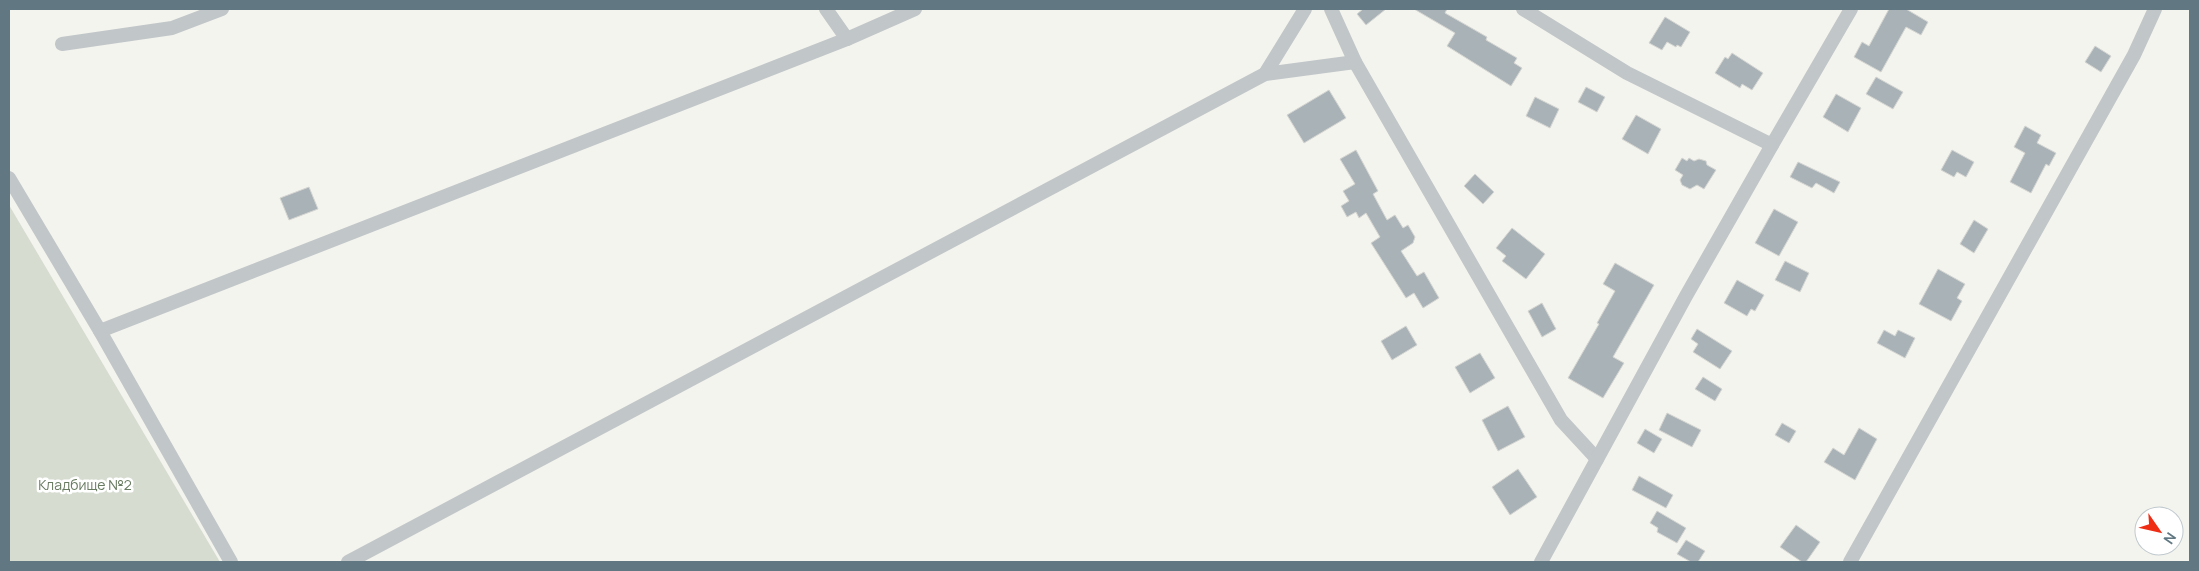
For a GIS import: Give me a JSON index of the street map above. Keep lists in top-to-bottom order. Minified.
{"parks":["Кладбище №2"],"north":"bottom right"}
